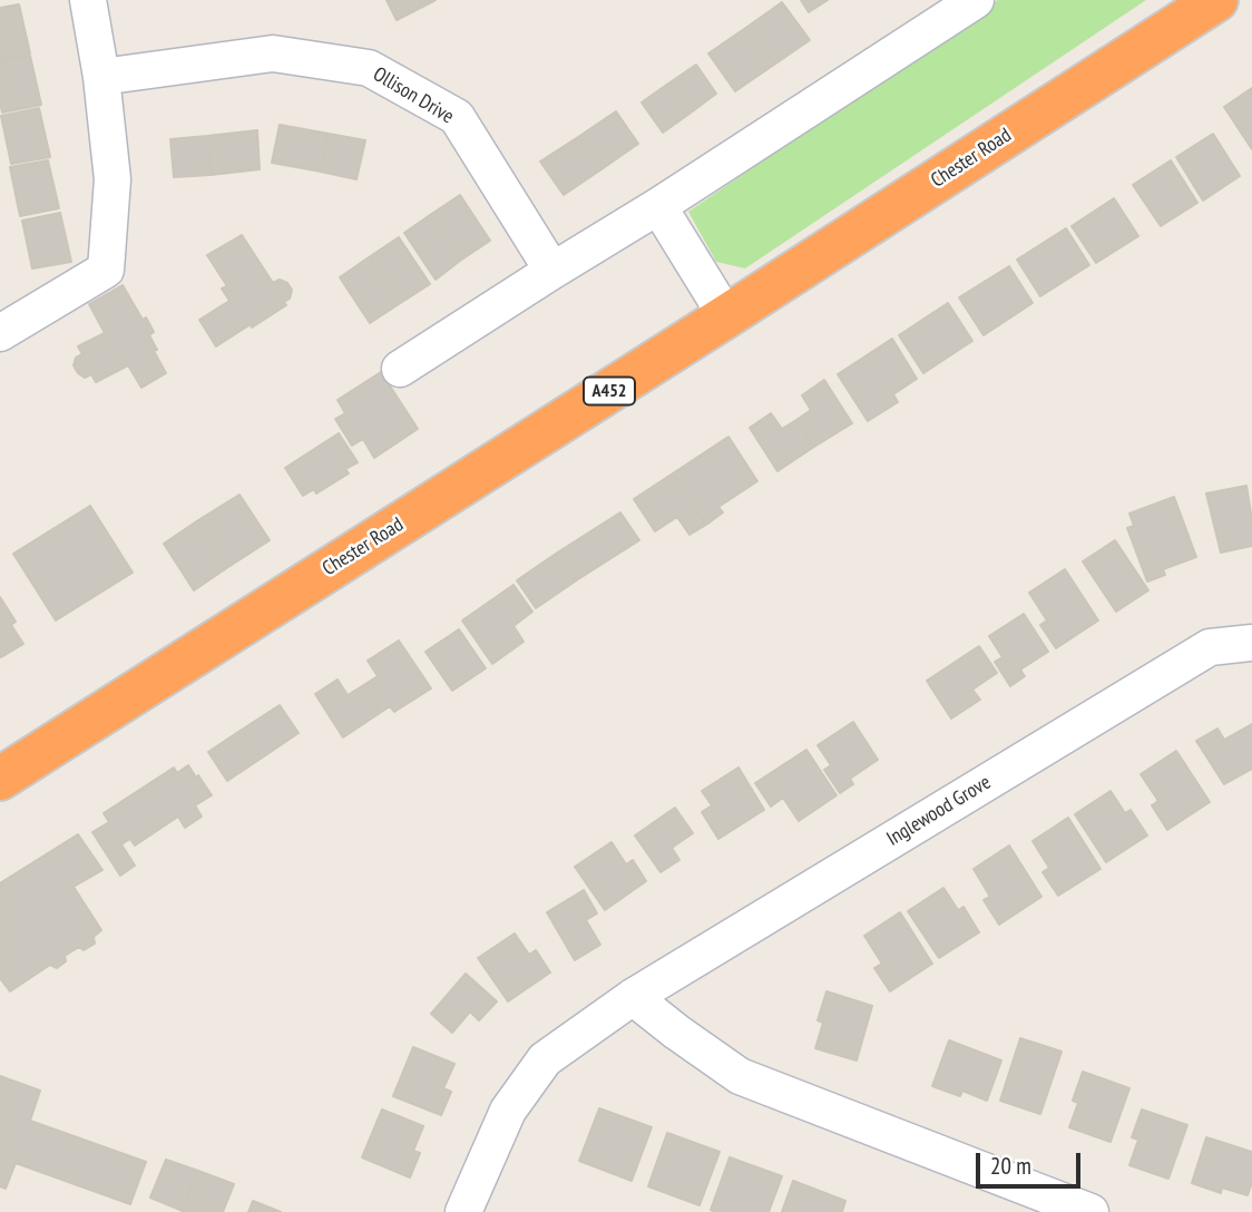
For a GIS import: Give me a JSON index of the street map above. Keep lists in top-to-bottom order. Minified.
{"streets":{"highway":["Chester Road","A452"],"street":["Ollison Drive","Inglewood Grove"]},"scale_bar":"20 m"}
